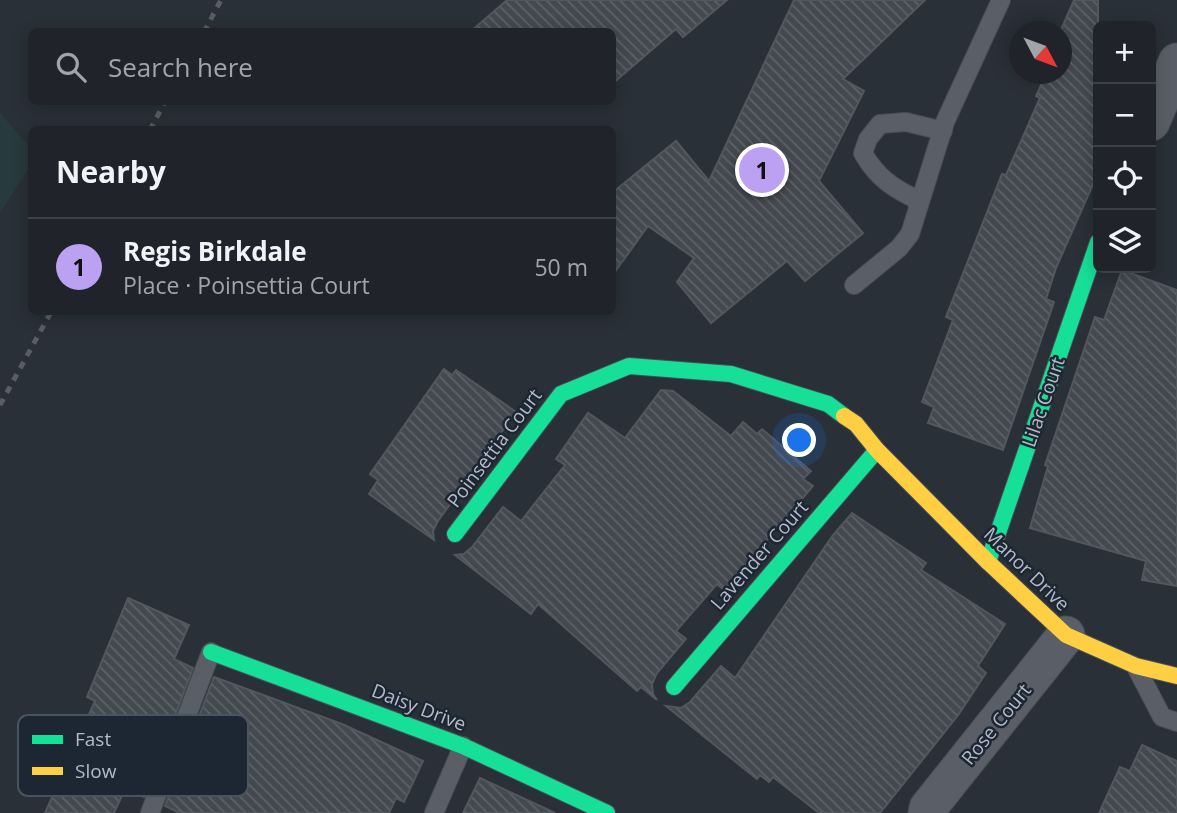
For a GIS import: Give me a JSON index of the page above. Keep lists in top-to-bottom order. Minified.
{"streets":{"street":["Lilac Court","Poinsettia Court","Lavender Court","Manor Drive","Daisy Drive","Rose Court"]},"crossings":[["Lilac Court","Manor Drive"],["Poinsettia Court","Lavender Court"],["Poinsettia Court","Manor Drive"],["Lavender Court","Manor Drive"],["Manor Drive","Rose Court"]],"legend":["Fast","Slow"],"north":"bottom right","page":{"map_buttons":["+","−"],"search":"Search here","heading":"Nearby","pins":"1","list":[{"mark":"1","name":"Regis Birkdale","note":"Place · Poinsettia Court","value":"50 m"}]}}
